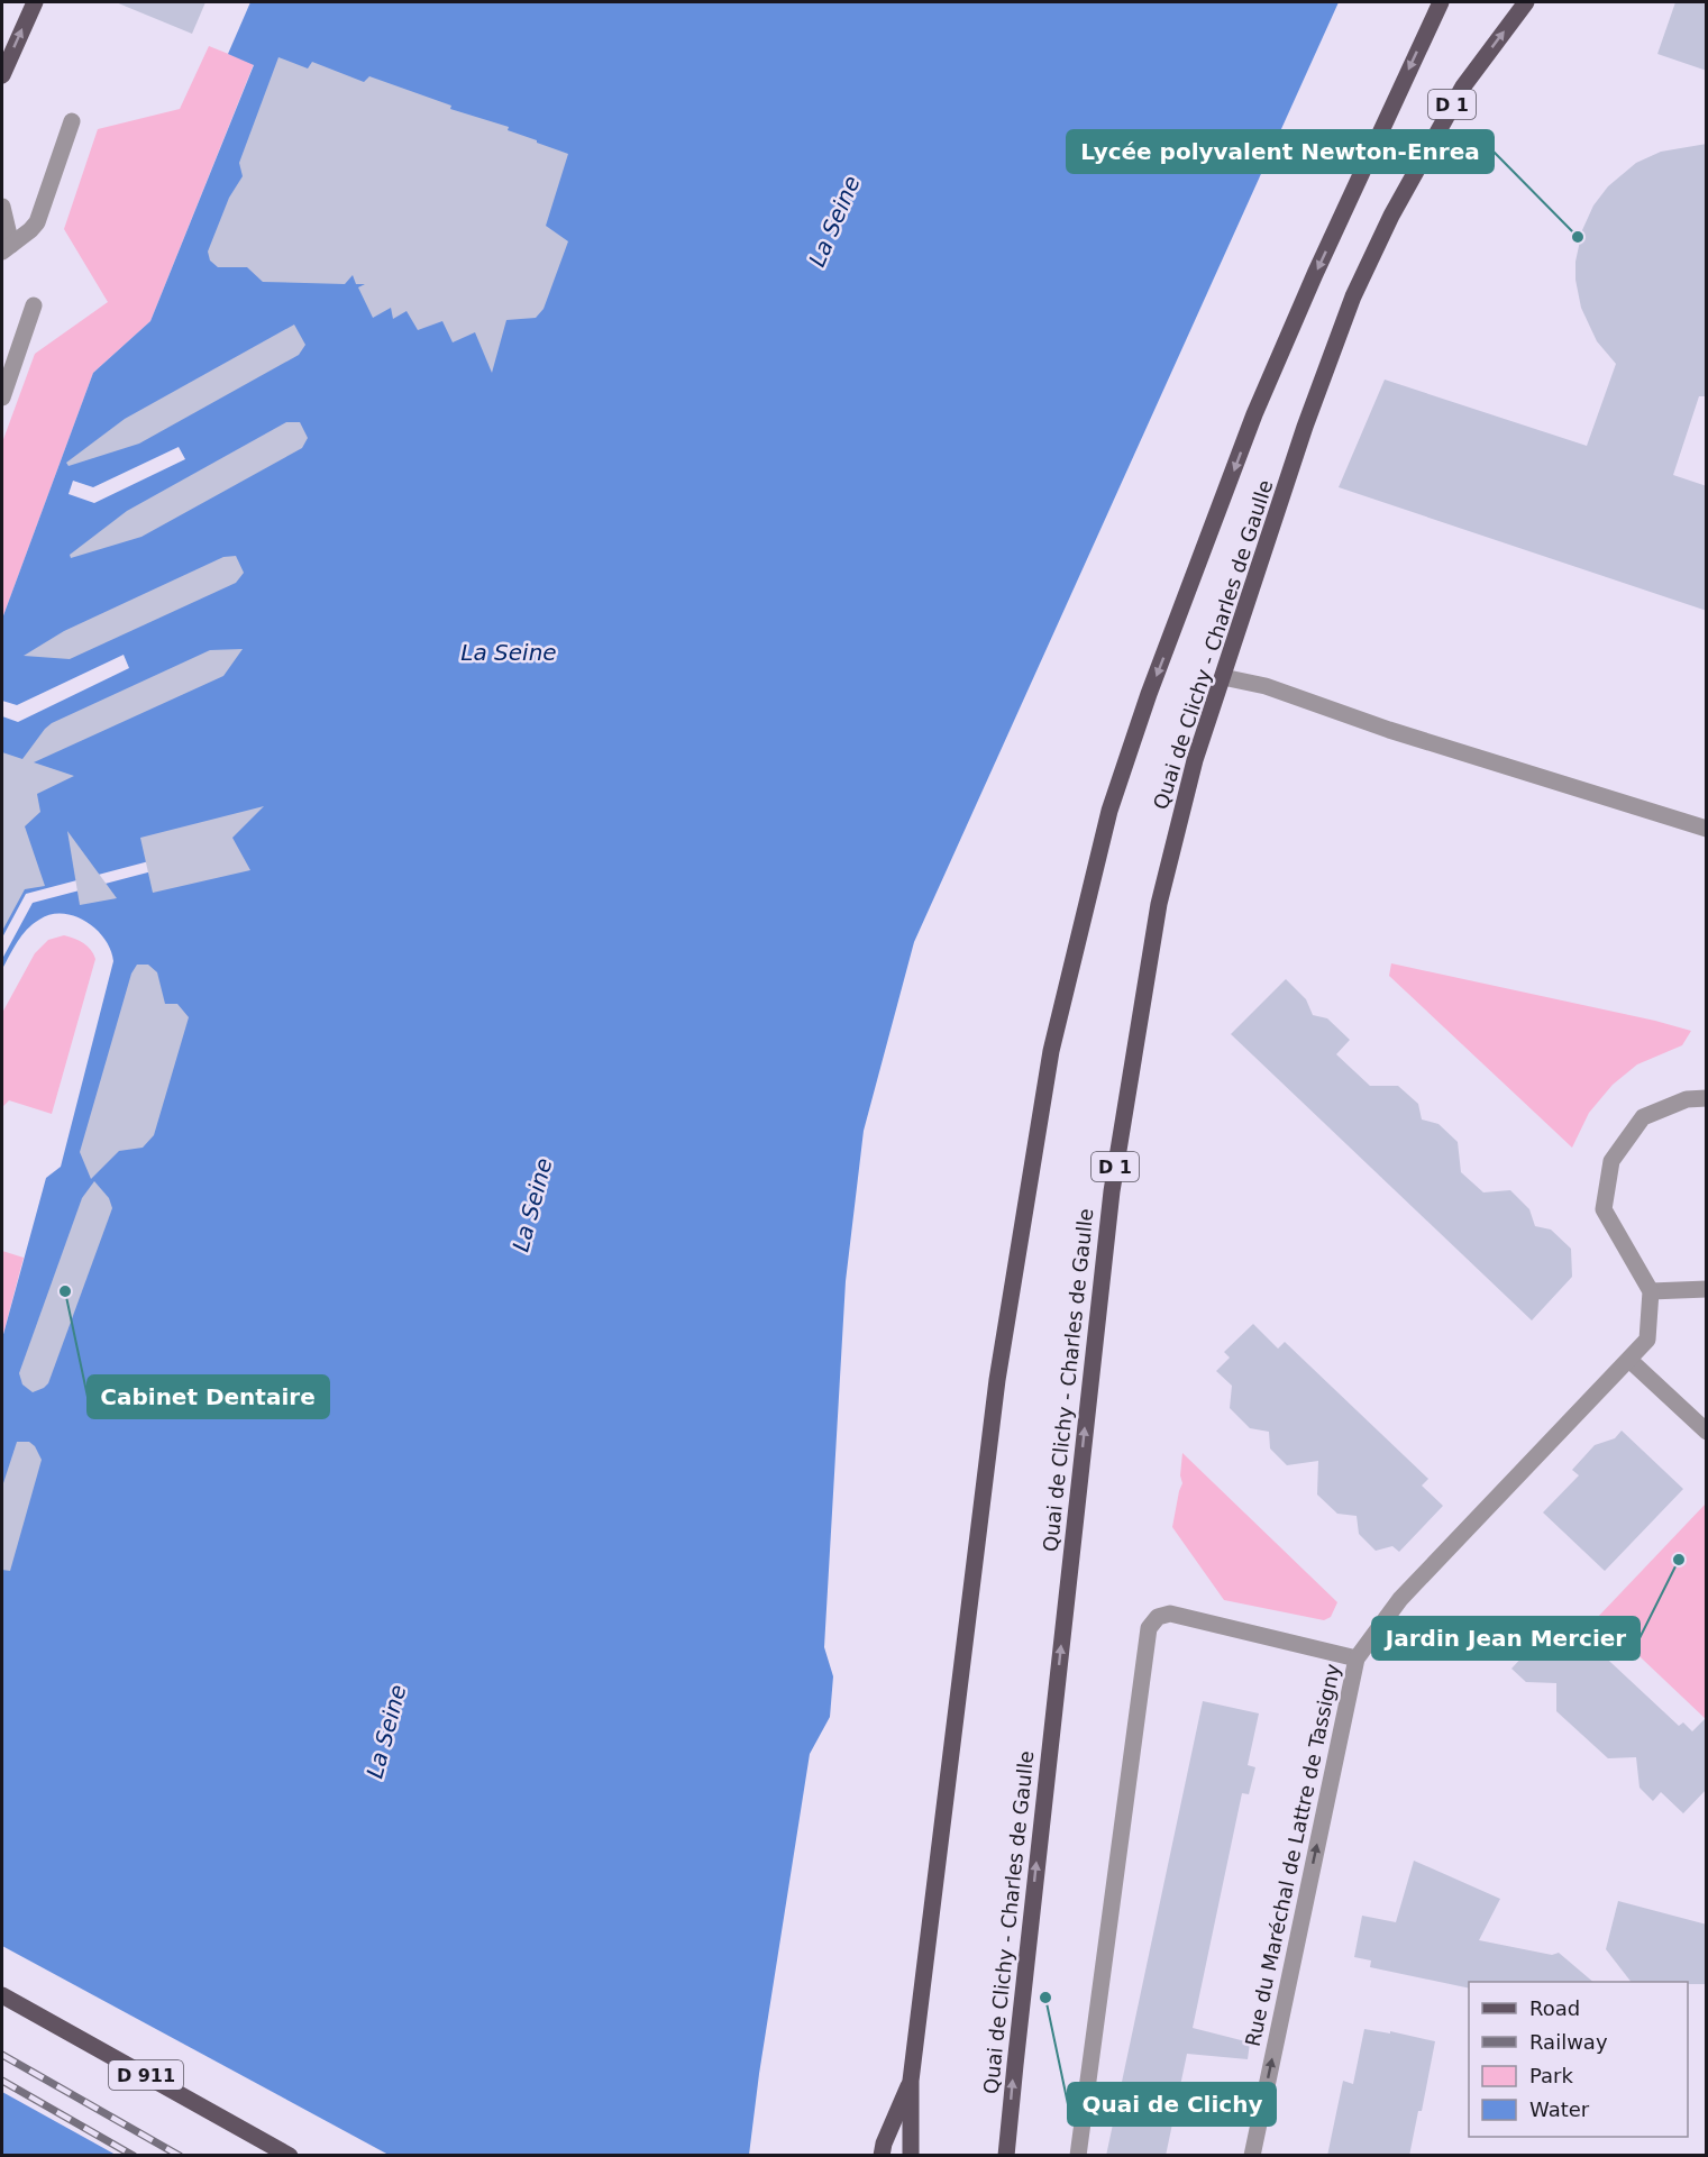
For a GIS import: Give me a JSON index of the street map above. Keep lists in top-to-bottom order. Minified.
{"streets":{"main road":["D 1","Quai de Clichy - Charles de Gaulle","D 911"],"street":["Rue du Maréchal de Lattre de Tassigny"]},"one_way":["Rue du Maréchal de Lattre de Tassigny"],"water":["La Seine"],"places":["Lycée polyvalent Newton-Enrea","Cabinet Dentaire","Jardin Jean Mercier","Quai de Clichy"],"legend":["Road","Railway","Park","Water"]}
